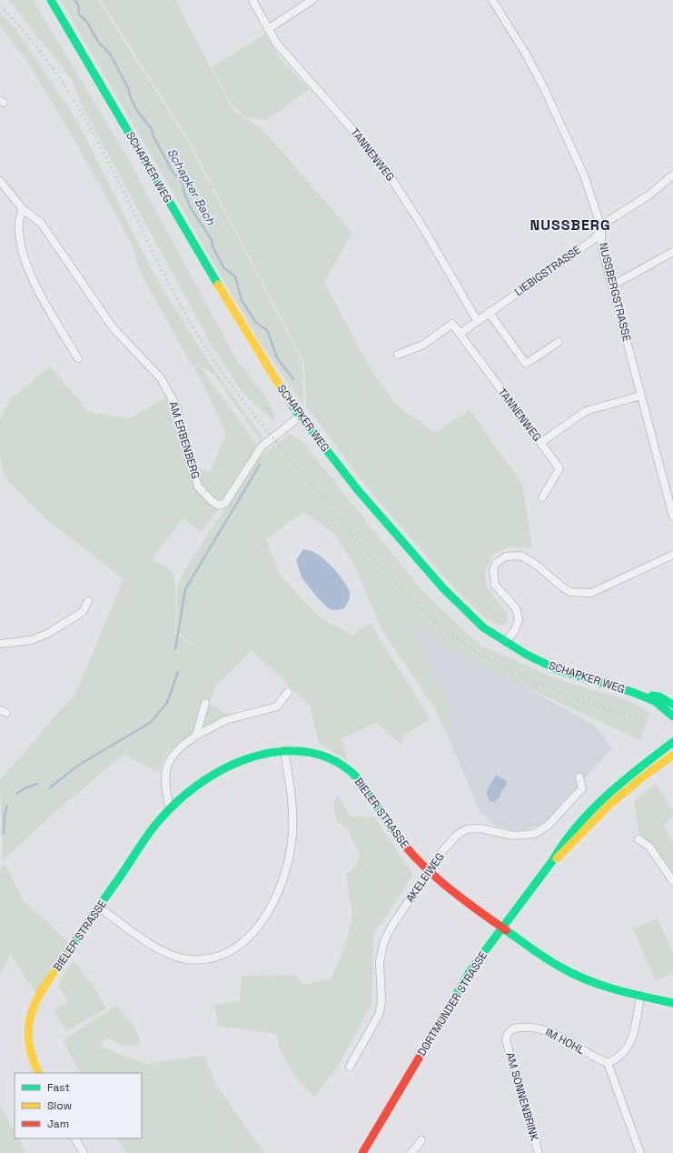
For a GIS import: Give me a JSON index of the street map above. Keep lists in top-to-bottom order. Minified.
{"streets":{"street":["TANNENWEG","SCHAPKER WEG","LIEBIGSTRASSE","NUSSBERGSTRASSE","AM ERBENBERG","BIELER STRASSE","AKELEIWEG","DORTMUNDER STRASSE","IM HOHL","AM SONNENBRINK"]},"crossings":[["TANNENWEG","LIEBIGSTRASSE"],["SCHAPKER WEG","AM ERBENBERG"],["LIEBIGSTRASSE","NUSSBERGSTRASSE"],["BIELER STRASSE","AKELEIWEG"],["BIELER STRASSE","DORTMUNDER STRASSE"],["IM HOHL","AM SONNENBRINK"]],"districts":["NUSSBERG"],"water":["Schapker Bach"],"legend":["Fast","Slow","Jam"]}
